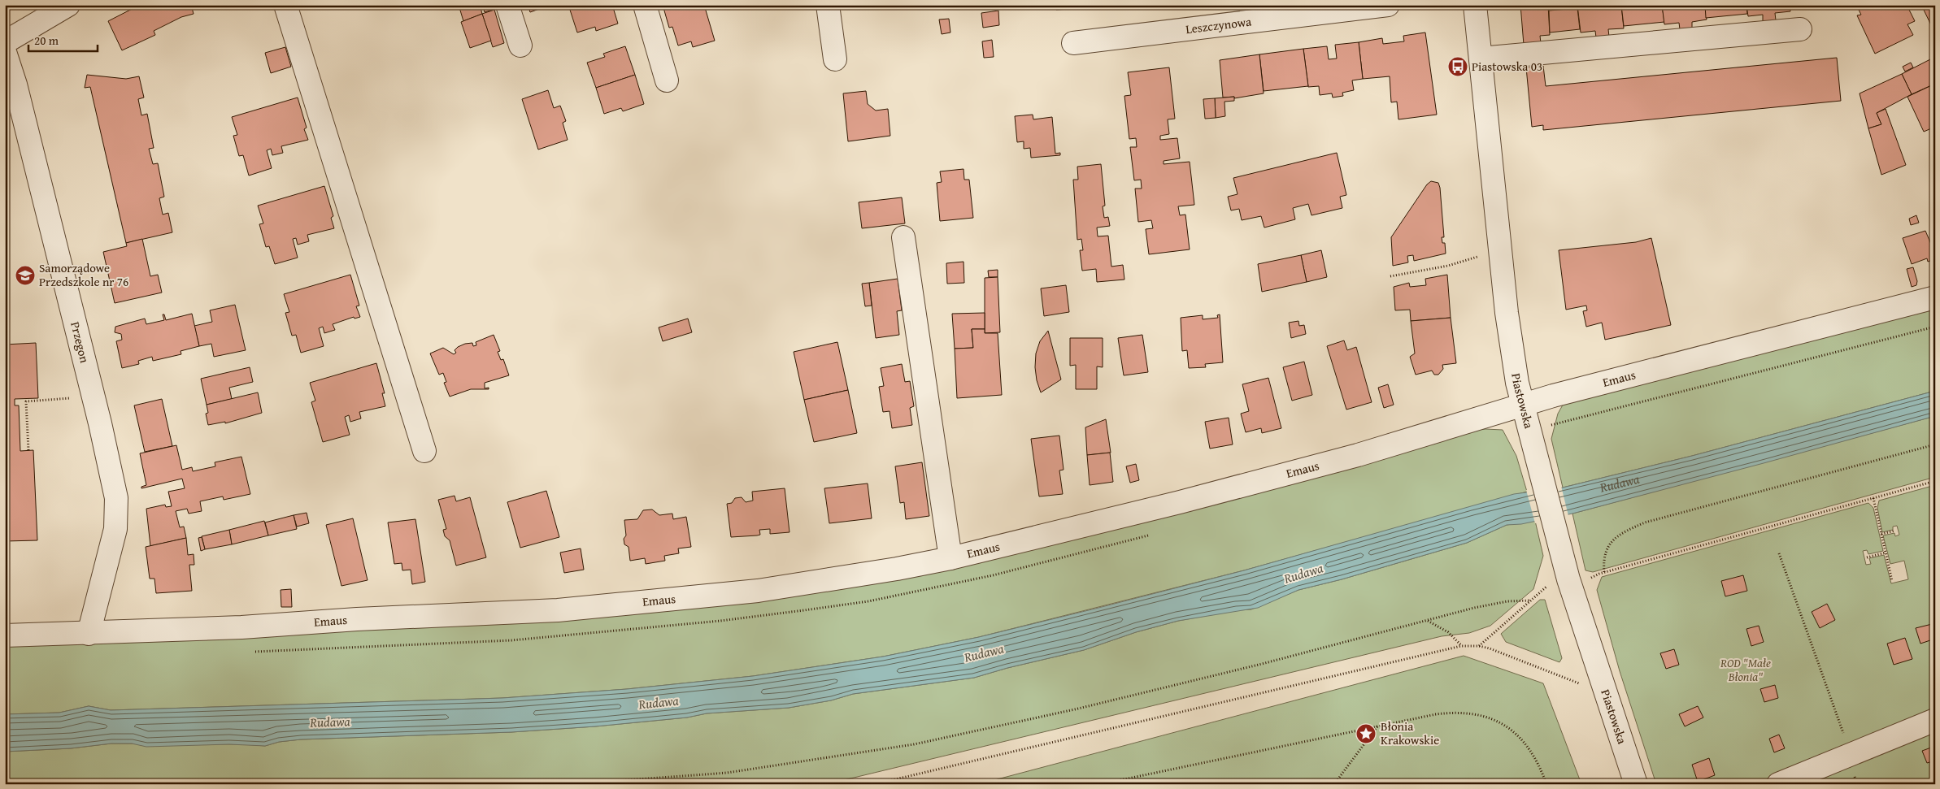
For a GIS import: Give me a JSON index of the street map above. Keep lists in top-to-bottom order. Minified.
{"streets":{"street":["Leszczynowa","Przegon","Emaus","Piastowska"]},"crossings":[["Przegon","Emaus"],["Emaus","Piastowska"]],"water":["Rudawa"],"parks":["ROD \"Małe Błonia\""],"places":{"bus stop":["Piastowska 03"],"school or university":["Samorządowe Przedszkole nr 76"],"place":["Błonia Krakowskie"]},"scale_bar":"20 m"}
